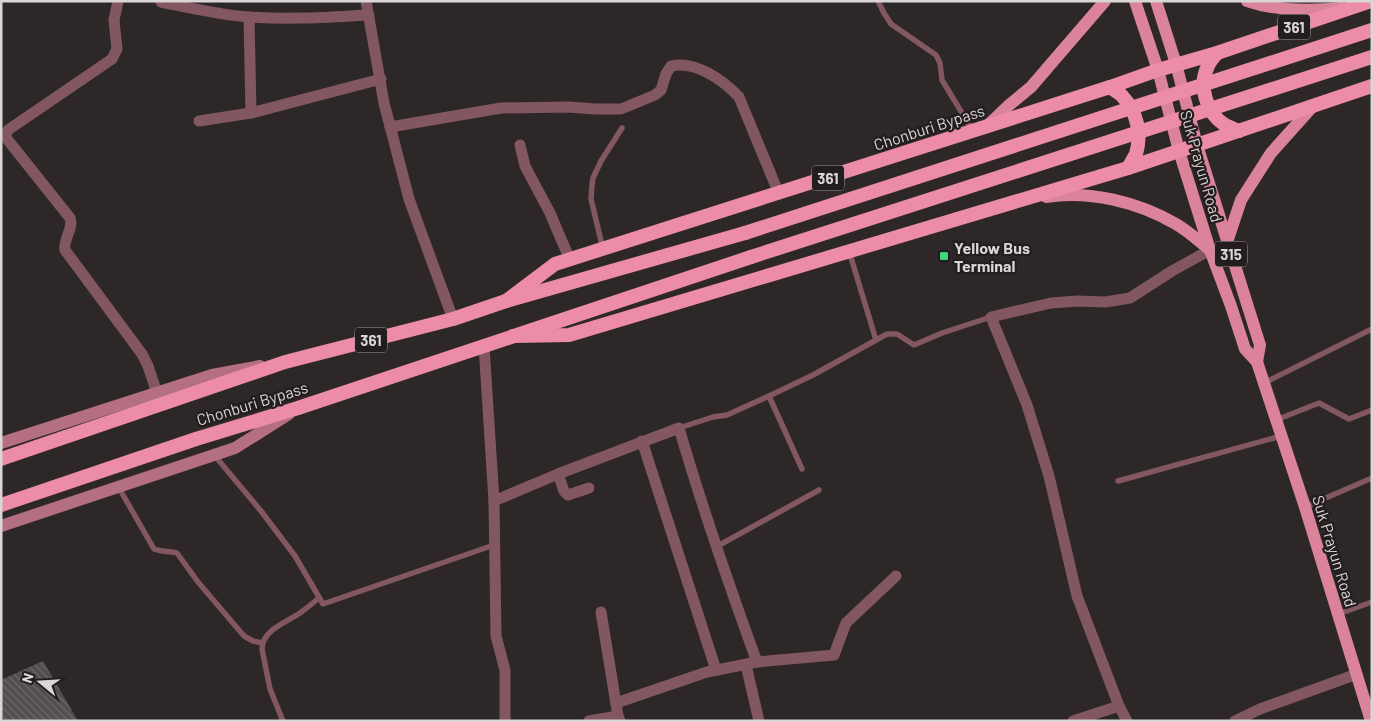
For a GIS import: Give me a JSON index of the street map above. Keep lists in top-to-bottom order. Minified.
{"streets":{"highway":["361","Chonburi Bypass"],"main road":["Suk Prayun Road","315"]},"crossings":[["361","Chonburi Bypass"],["Chonburi Bypass","Suk Prayun Road"]],"places":{"transit":["Yellow Bus Terminal"]},"north":"left"}
